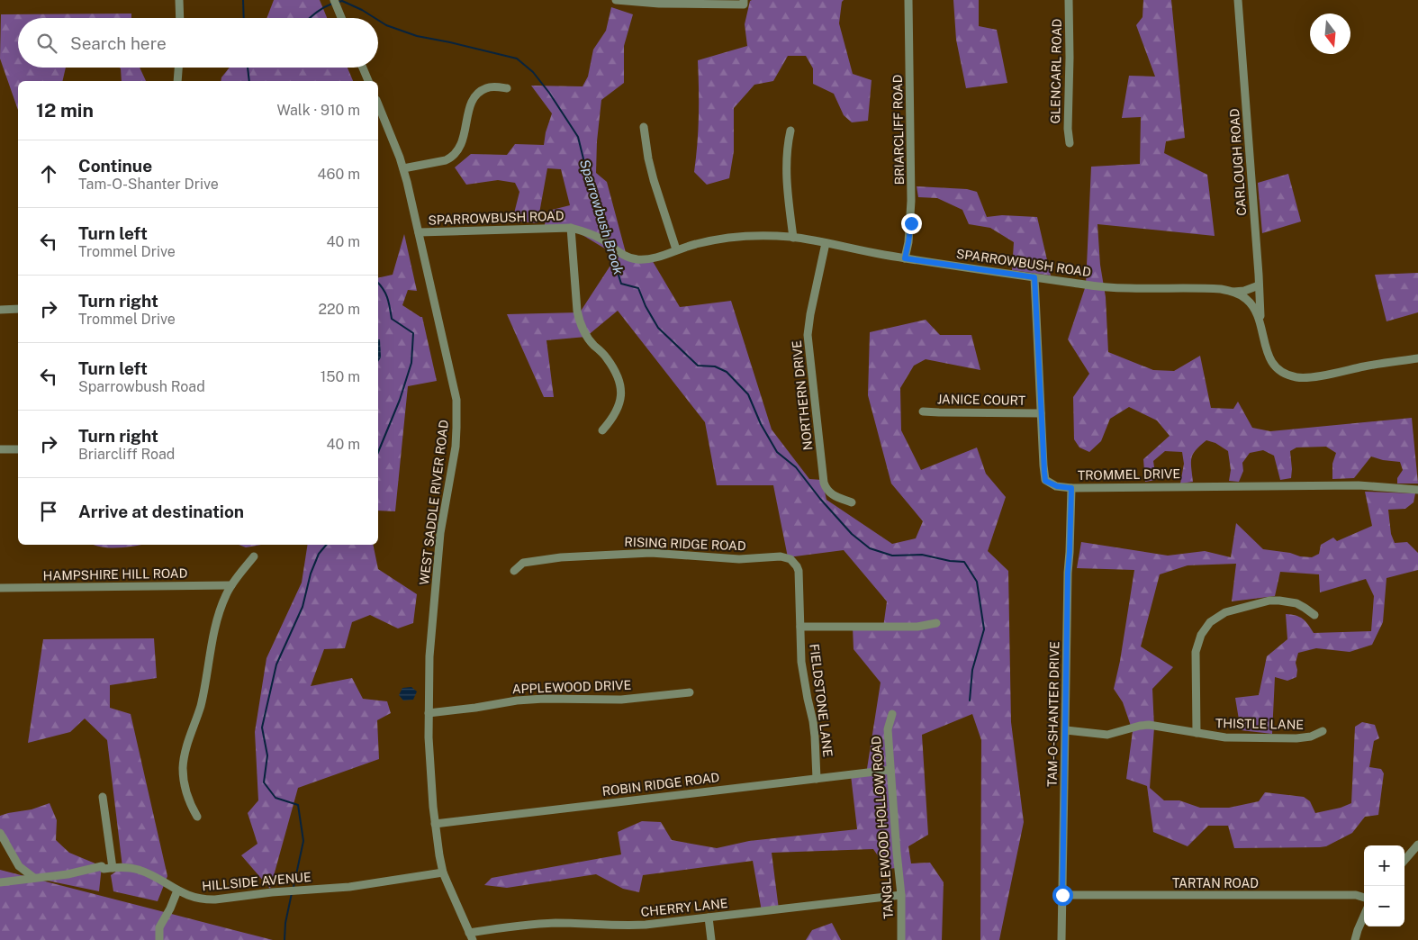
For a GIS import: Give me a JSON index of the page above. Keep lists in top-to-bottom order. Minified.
{"streets":{"street":["GLENCARL ROAD","BRIARCLIFF ROAD","CARLOUGH ROAD","SPARROWBUSH ROAD","NORTHERN DRIVE","JANICE COURT","TROMMEL DRIVE","WEST SADDLE RIVER ROAD","RISING RIDGE ROAD","HAMPSHIRE HILL ROAD","APPLEWOOD DRIVE","FIELDSTONE LANE","TAM-O-SHANTER DRIVE","THISTLE LANE","ROBIN RIDGE ROAD","TANGLEWOOD HOLLOW ROAD","HILLSIDE AVENUE","TARTAN ROAD","CHERRY LANE"]},"crossings":[["BRIARCLIFF ROAD","SPARROWBUSH ROAD"],["CARLOUGH ROAD","SPARROWBUSH ROAD"],["SPARROWBUSH ROAD","NORTHERN DRIVE"],["SPARROWBUSH ROAD","TROMMEL DRIVE"],["SPARROWBUSH ROAD","WEST SADDLE RIVER ROAD"],["JANICE COURT","TROMMEL DRIVE"],["TROMMEL DRIVE","TAM-O-SHANTER DRIVE"],["WEST SADDLE RIVER ROAD","APPLEWOOD DRIVE"],["WEST SADDLE RIVER ROAD","ROBIN RIDGE ROAD"],["WEST SADDLE RIVER ROAD","HILLSIDE AVENUE"],["WEST SADDLE RIVER ROAD","CHERRY LANE"],["RISING RIDGE ROAD","FIELDSTONE LANE"],["FIELDSTONE LANE","ROBIN RIDGE ROAD"],["TAM-O-SHANTER DRIVE","THISTLE LANE"],["TAM-O-SHANTER DRIVE","TARTAN ROAD"],["ROBIN RIDGE ROAD","TANGLEWOOD HOLLOW ROAD"],["TANGLEWOOD HOLLOW ROAD","CHERRY LANE"]],"water":["Sparrowbush Brook"],"north":"bottom","page":{"search":"Search here","heading":["12 min","Walk · 910 m"],"list":[["Continue","Tam-O-Shanter Drive","460 m"],["Turn left","Trommel Drive","40 m"],["Turn right","Trommel Drive","220 m"],["Turn left","Sparrowbush Road","150 m"],["Turn right","Briarcliff Road","40 m"],"Arrive at destination"],"map_buttons":["+","−"]}}
